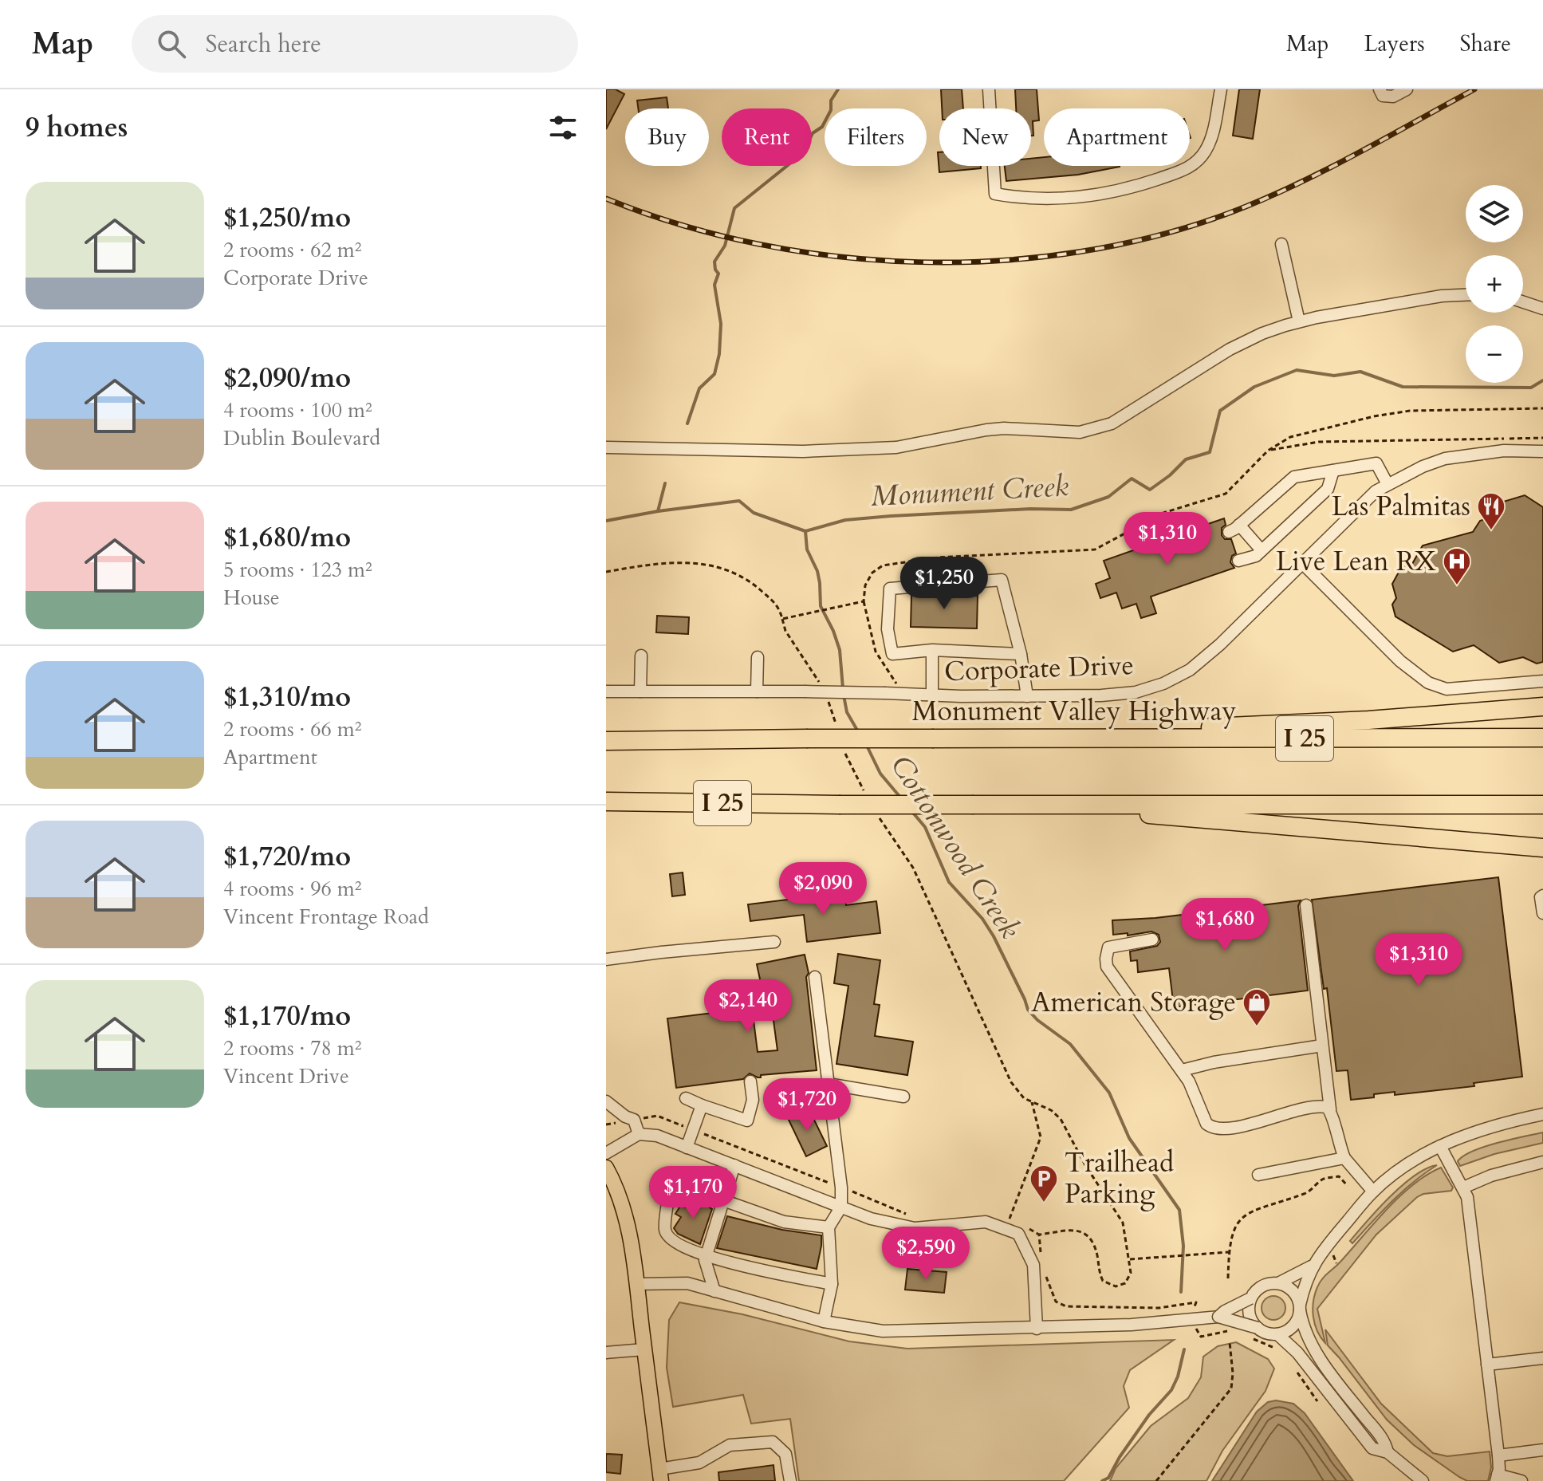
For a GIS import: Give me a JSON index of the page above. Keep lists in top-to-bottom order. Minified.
{"streets":{"highway":["Monument Valley Highway","I 25"],"street":["Corporate Drive"]},"water":["Monument Creek","Cottonwood Creek"],"places":{"restaurant":["Las Palmitas"],"hospital":["Live Lean RX"],"shop":["American Storage"],"parking":["Trailhead Parking"]},"page":{"header":"Map","search":"Search here","nav":["Map","Layers","Share"],"heading":"9 homes","chip":["Buy","Rent","Filters","New","Apartment"],"list":[{"name":"$1,250/mo","note":"2 rooms · 62 m² · Corporate Drive"},{"name":"$2,090/mo","note":"4 rooms · 100 m² · Dublin Boulevard"},{"name":"$1,680/mo","note":"5 rooms · 123 m² · House"},{"name":"$1,310/mo","note":"2 rooms · 66 m² · Apartment"},{"name":"$1,720/mo","note":"4 rooms · 96 m² · Vincent Frontage Road"},{"name":"$1,170/mo","note":"2 rooms · 78 m² · Vincent Drive"}],"map_buttons":["+","−"],"price":["$1,310","$1,250","$2,090","$1,680","$1,310","$2,140","$1,720","$1,170","$2,590"]}}
